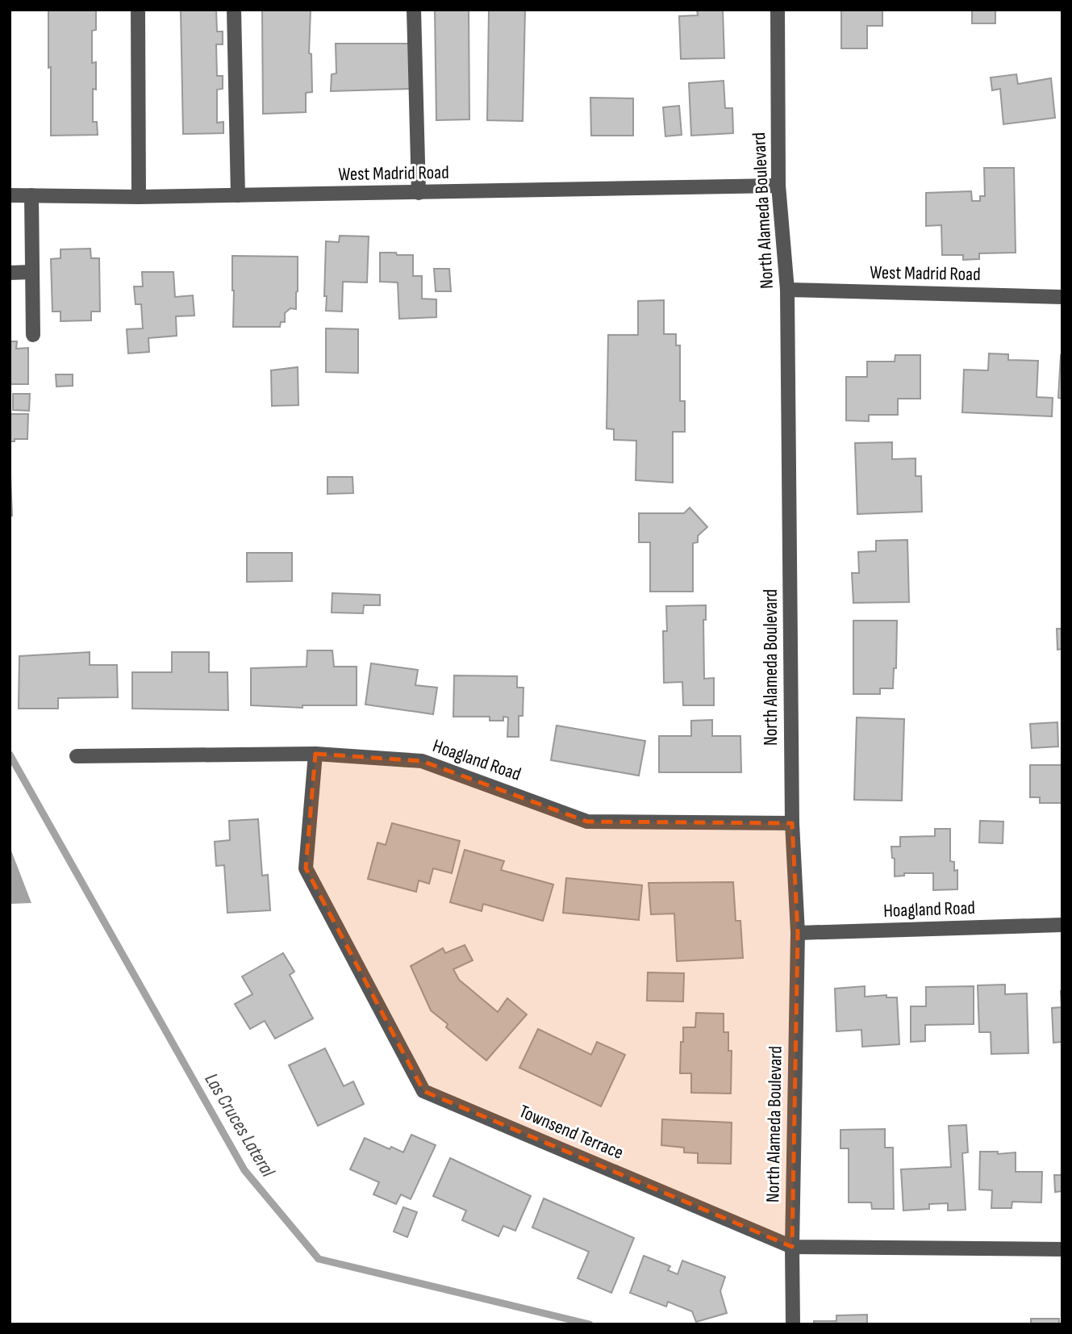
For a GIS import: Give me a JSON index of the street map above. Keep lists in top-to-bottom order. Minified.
{"streets":{"street":["West Madrid Road","North Alameda Boulevard","Hoagland Road","Townsend Terrace"]},"crossings":[["West Madrid Road","North Alameda Boulevard"],["North Alameda Boulevard","Hoagland Road"],["North Alameda Boulevard","Townsend Terrace"],["Hoagland Road","Townsend Terrace"]],"water":["Las Cruces Lateral"]}
